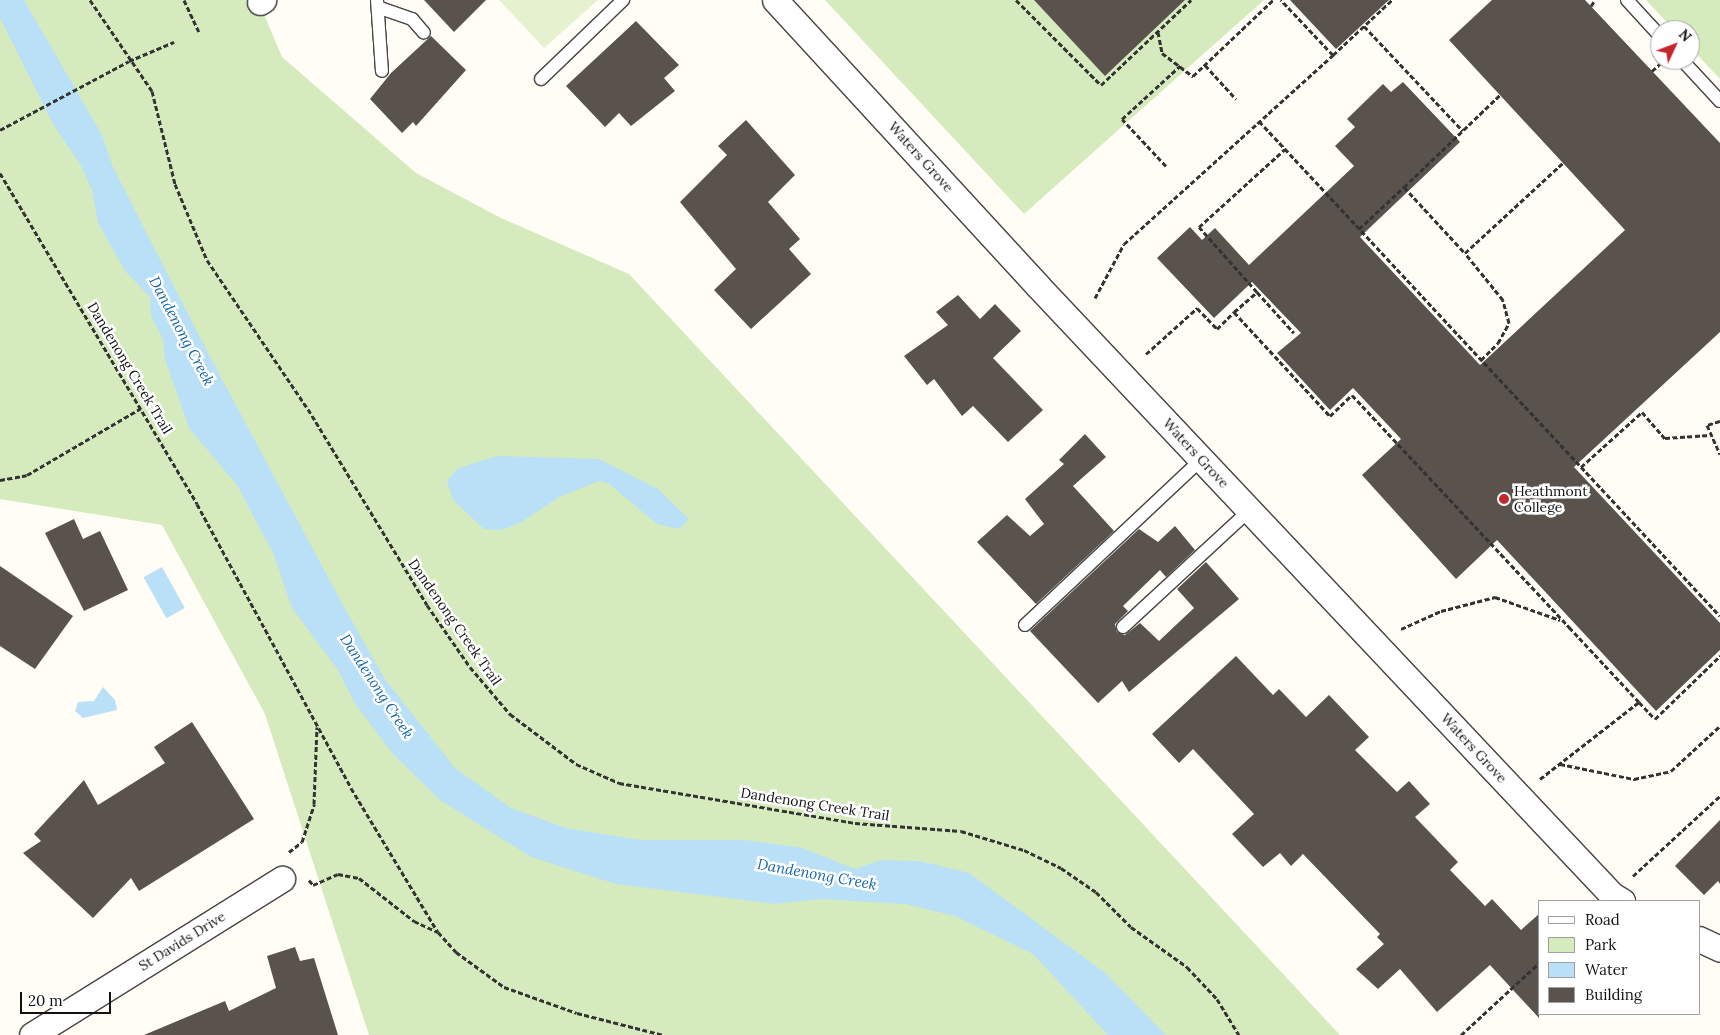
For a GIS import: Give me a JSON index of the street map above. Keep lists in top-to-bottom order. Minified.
{"streets":{"street":["Waters Grove","St Davids Drive"],"path":["Dandenong Creek Trail"]},"water":["Dandenong Creek"],"places":["Heathmont College"],"legend":["Road","Park","Water","Building"],"scale_bar":"20 m","north":"top right"}
